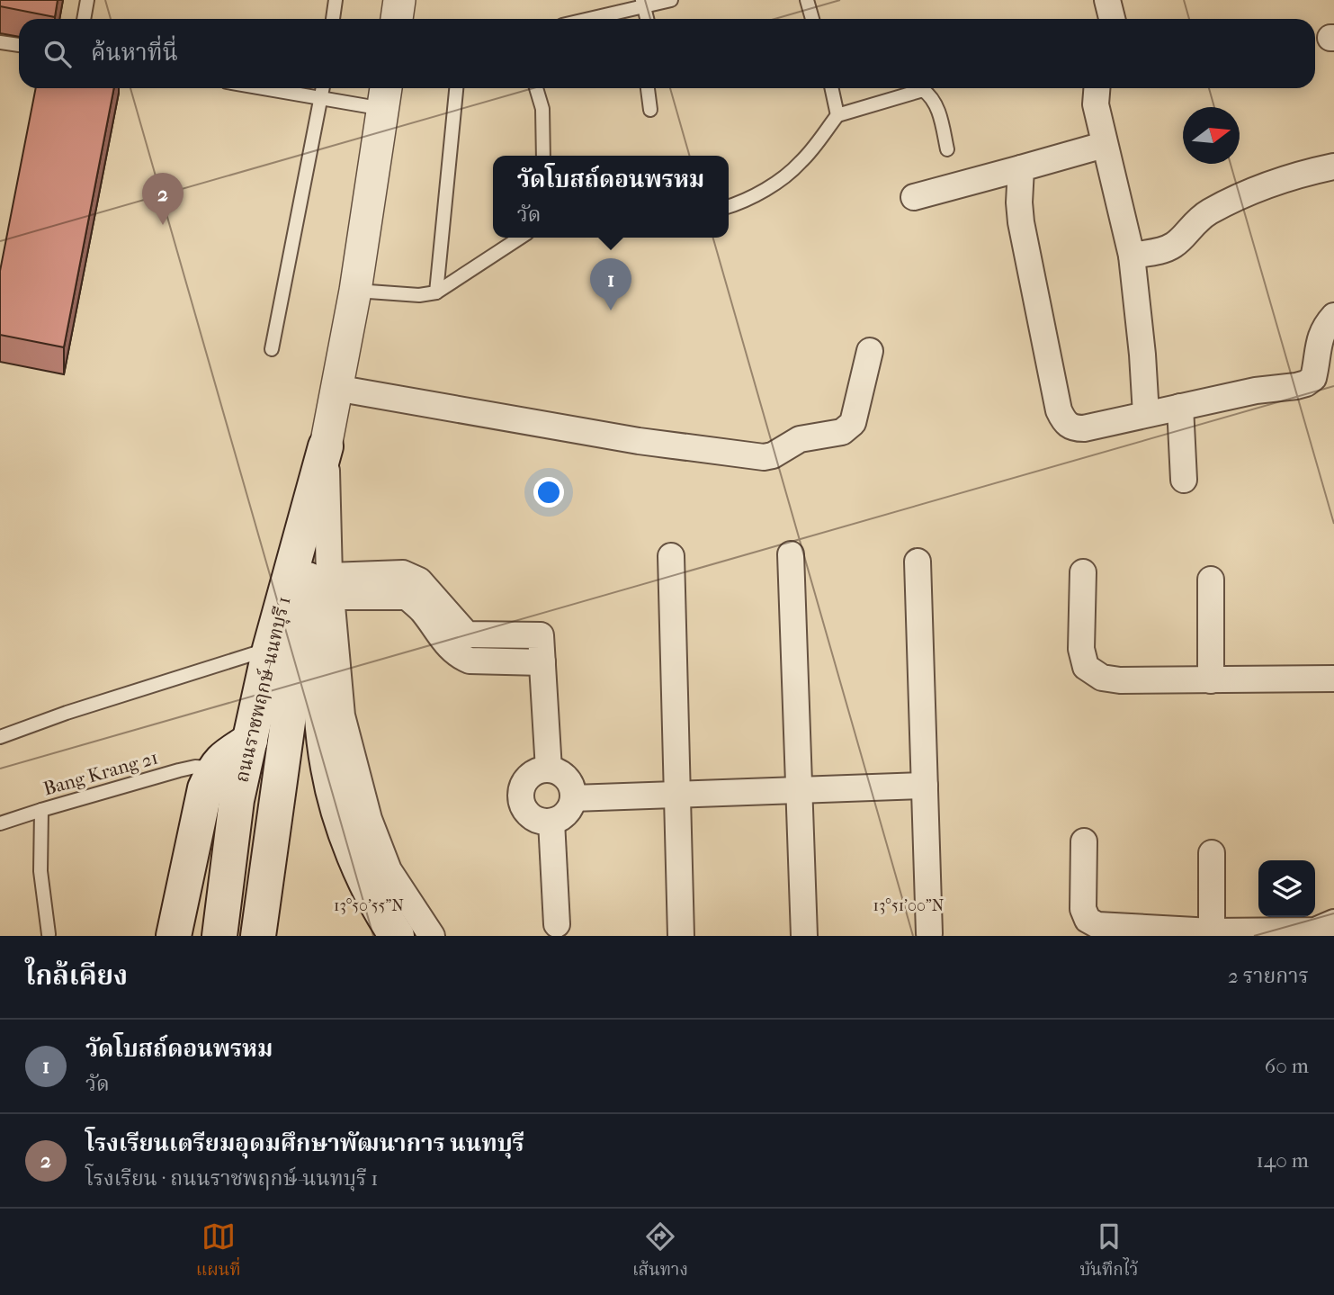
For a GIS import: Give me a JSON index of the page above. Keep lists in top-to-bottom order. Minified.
{"streets":{"main road":["ถนนราชพฤกษ์-นนทบุรี 1"],"lane":["Bang Krang 21"]},"north":"right","page":{"search":"ค้นหาที่นี่","popup":["วัดโบสถ์ดอนพรหม","วัด"],"pins":["2","1"],"heading":["ใกล้เคียง","2 รายการ"],"list":[{"mark":"1","name":"วัดโบสถ์ดอนพรหม","note":"วัด","value":"60 m"},{"mark":"2","name":"โรงเรียนเตรียมอุดมศึกษาพัฒนาการ นนทบุรี","note":"โรงเรียน · ถนนราชพฤกษ์-นนทบุรี 1","value":"140 m"}],"nav":["แผนที่","เส้นทาง","บันทึกไว้"]},"coordinates":["13°50'55\"N","13°51'00\"N"]}
